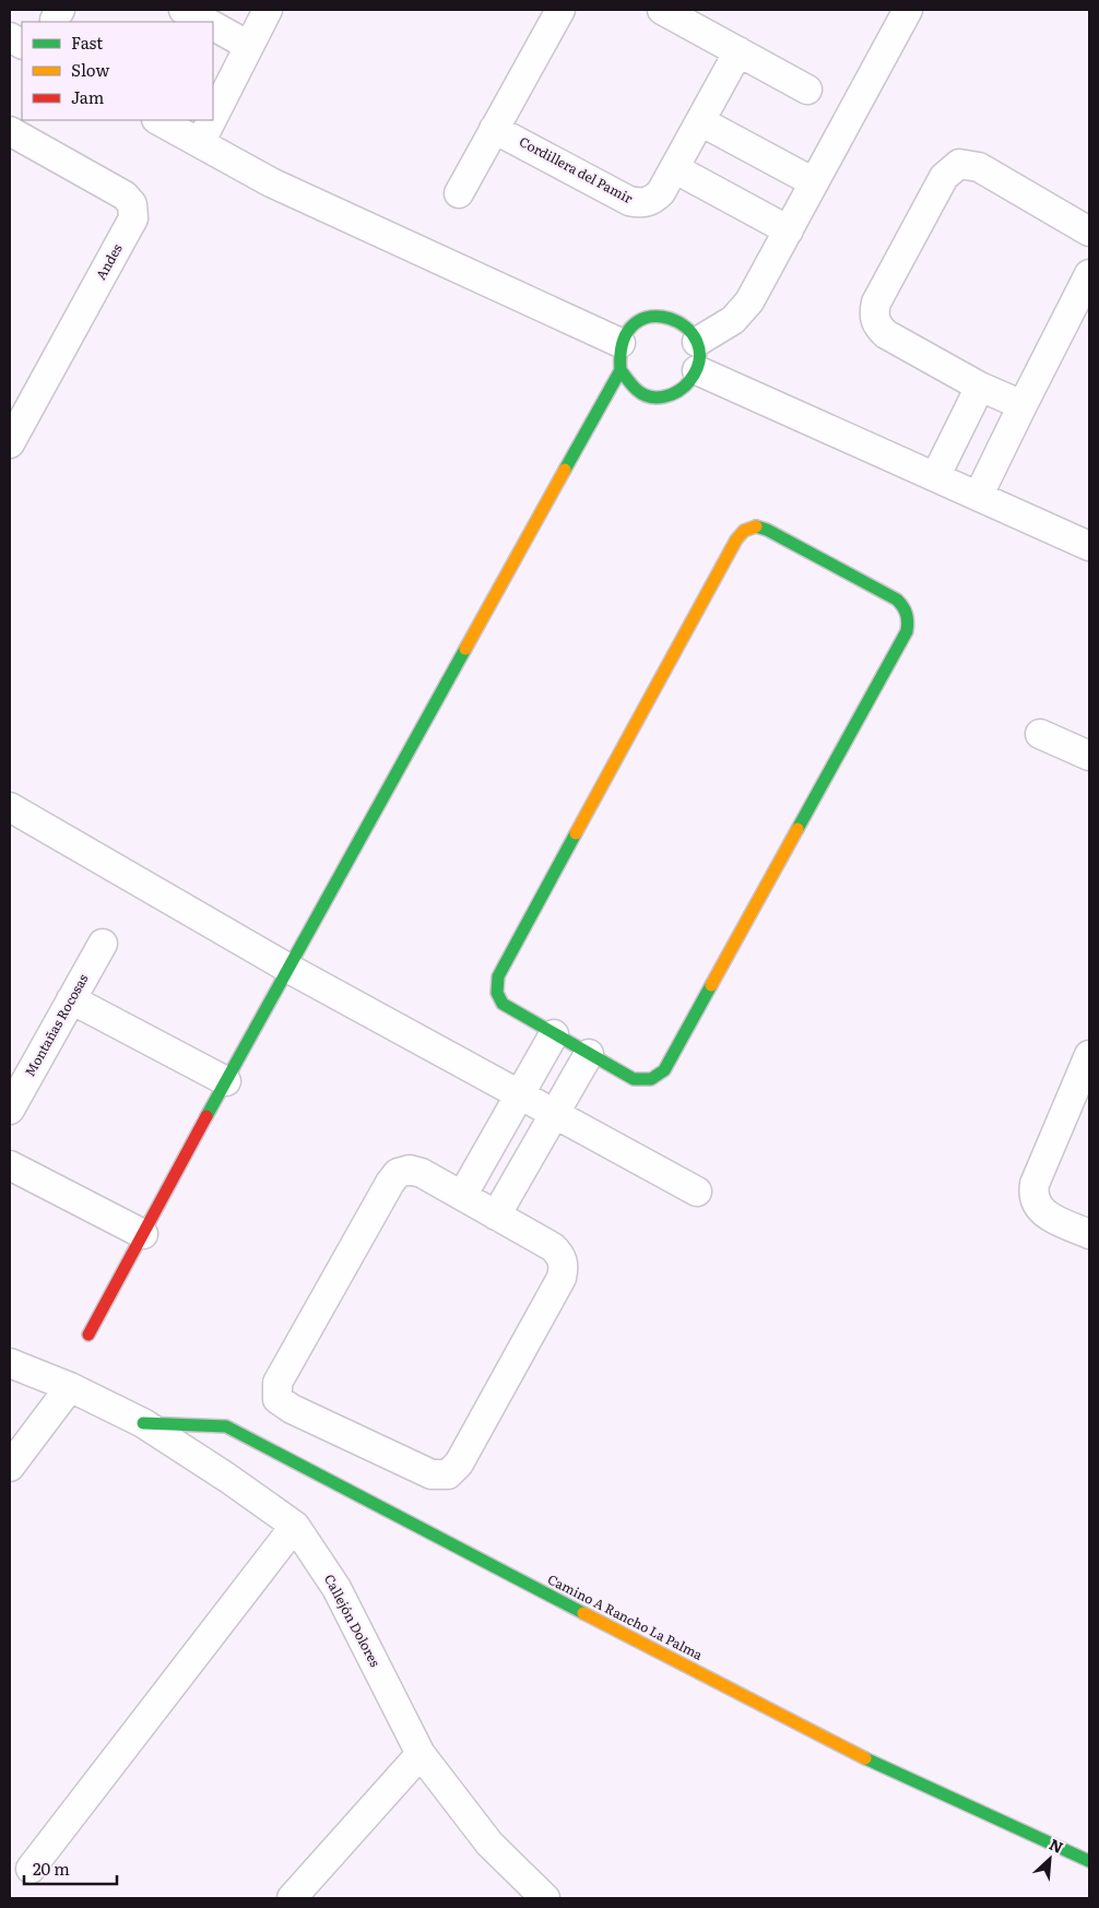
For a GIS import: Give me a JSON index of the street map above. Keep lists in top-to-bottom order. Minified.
{"streets":{"street":["Cordillera del Pamir","Andes","Montañas Rocosas","Camino A Rancho La Palma","Callejón Dolores"]},"crossings":[["Camino A Rancho La Palma","Callejón Dolores"]],"legend":["Fast","Slow","Jam"],"scale_bar":"20 m","north":"top right"}
